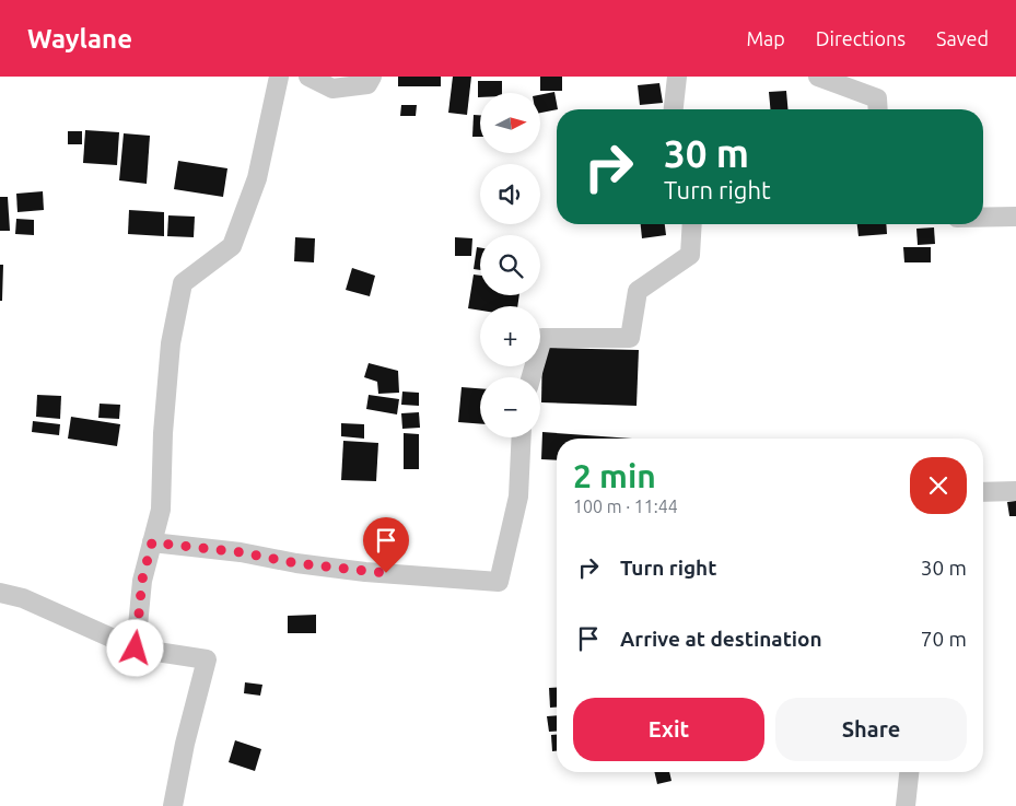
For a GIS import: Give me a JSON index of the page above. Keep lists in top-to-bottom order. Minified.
{"north":"right","page":{"header":"Waylane","nav":["Map","Directions","Saved"],"map_buttons":["+","−"],"turn":["30 m","Turn right"],"heading":["2 min","100 m · 11:44"],"list":[{"name":"Turn right","value":"30 m"},{"name":"Arrive at destination","value":"70 m"}],"buttons":["Exit","Share"]}}
